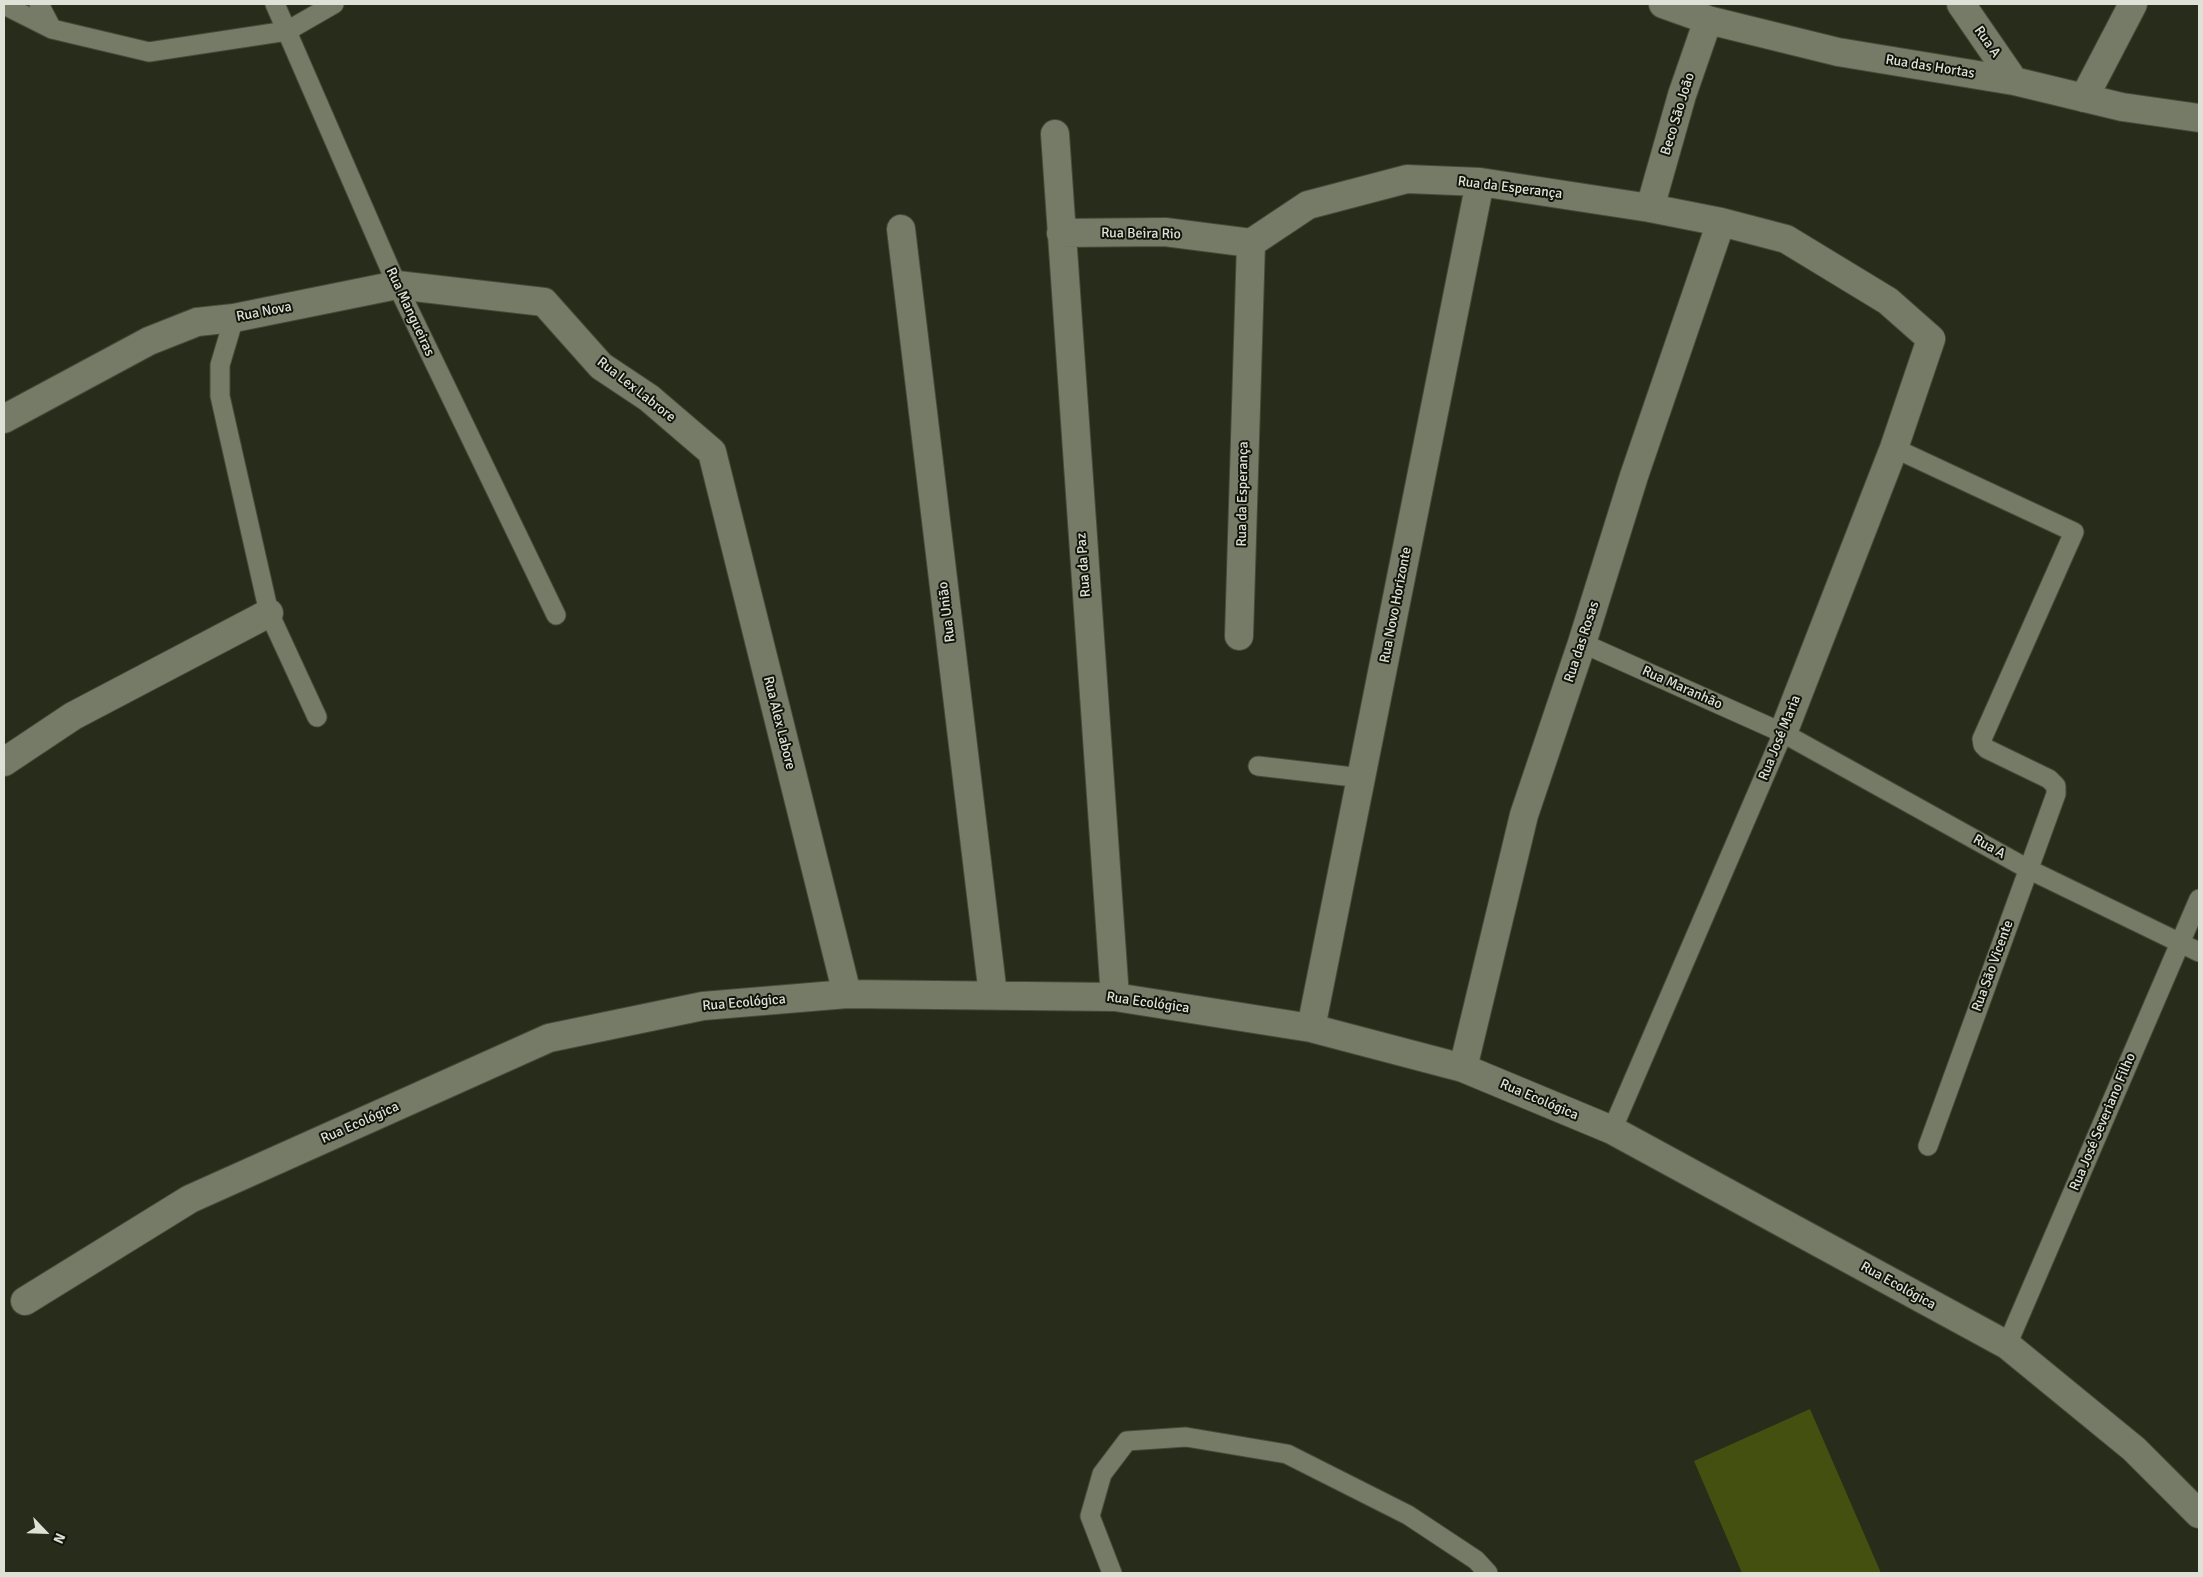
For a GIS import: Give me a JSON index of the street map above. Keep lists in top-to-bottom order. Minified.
{"streets":{"street":["Rua A","Rua das Hortas","Beco São João","Rua da Esperança","Rua Beira Rio","Rua Nova","Rua Lex Labrore","Rua da Paz","Rua Novo Horizonte","Rua União","Rua das Rosas","Rua Alex Labore","Rua José Maria","Rua Ecológica"],"lane":["Rua Mangueiras","Rua Maranhão","Rua São Vicente","Rua José Severiano Filho"]},"crossings":[["Rua A","Rua das Hortas"],["Rua A","Rua Maranhão"],["Rua A","Rua José Maria"],["Rua A","Rua São Vicente"],["Rua A","Rua José Severiano Filho"],["Rua das Hortas","Beco São João"],["Beco São João","Rua da Esperança"],["Rua da Esperança","Rua Beira Rio"],["Rua da Esperança","Rua Novo Horizonte"],["Rua da Esperança","Rua das Rosas"],["Rua da Esperança","Rua José Maria"],["Rua Beira Rio","Rua da Paz"],["Rua Nova","Rua Mangueiras"],["Rua Nova","Rua Lex Labrore"],["Rua Lex Labrore","Rua Alex Labore"],["Rua da Paz","Rua Ecológica"],["Rua Novo Horizonte","Rua Ecológica"],["Rua União","Rua Ecológica"],["Rua das Rosas","Rua Maranhão"],["Rua das Rosas","Rua Ecológica"],["Rua Maranhão","Rua José Maria"],["Rua Alex Labore","Rua Ecológica"],["Rua José Maria","Rua São Vicente"],["Rua José Maria","Rua Ecológica"],["Rua Ecológica","Rua José Severiano Filho"]],"north":"bottom right"}
